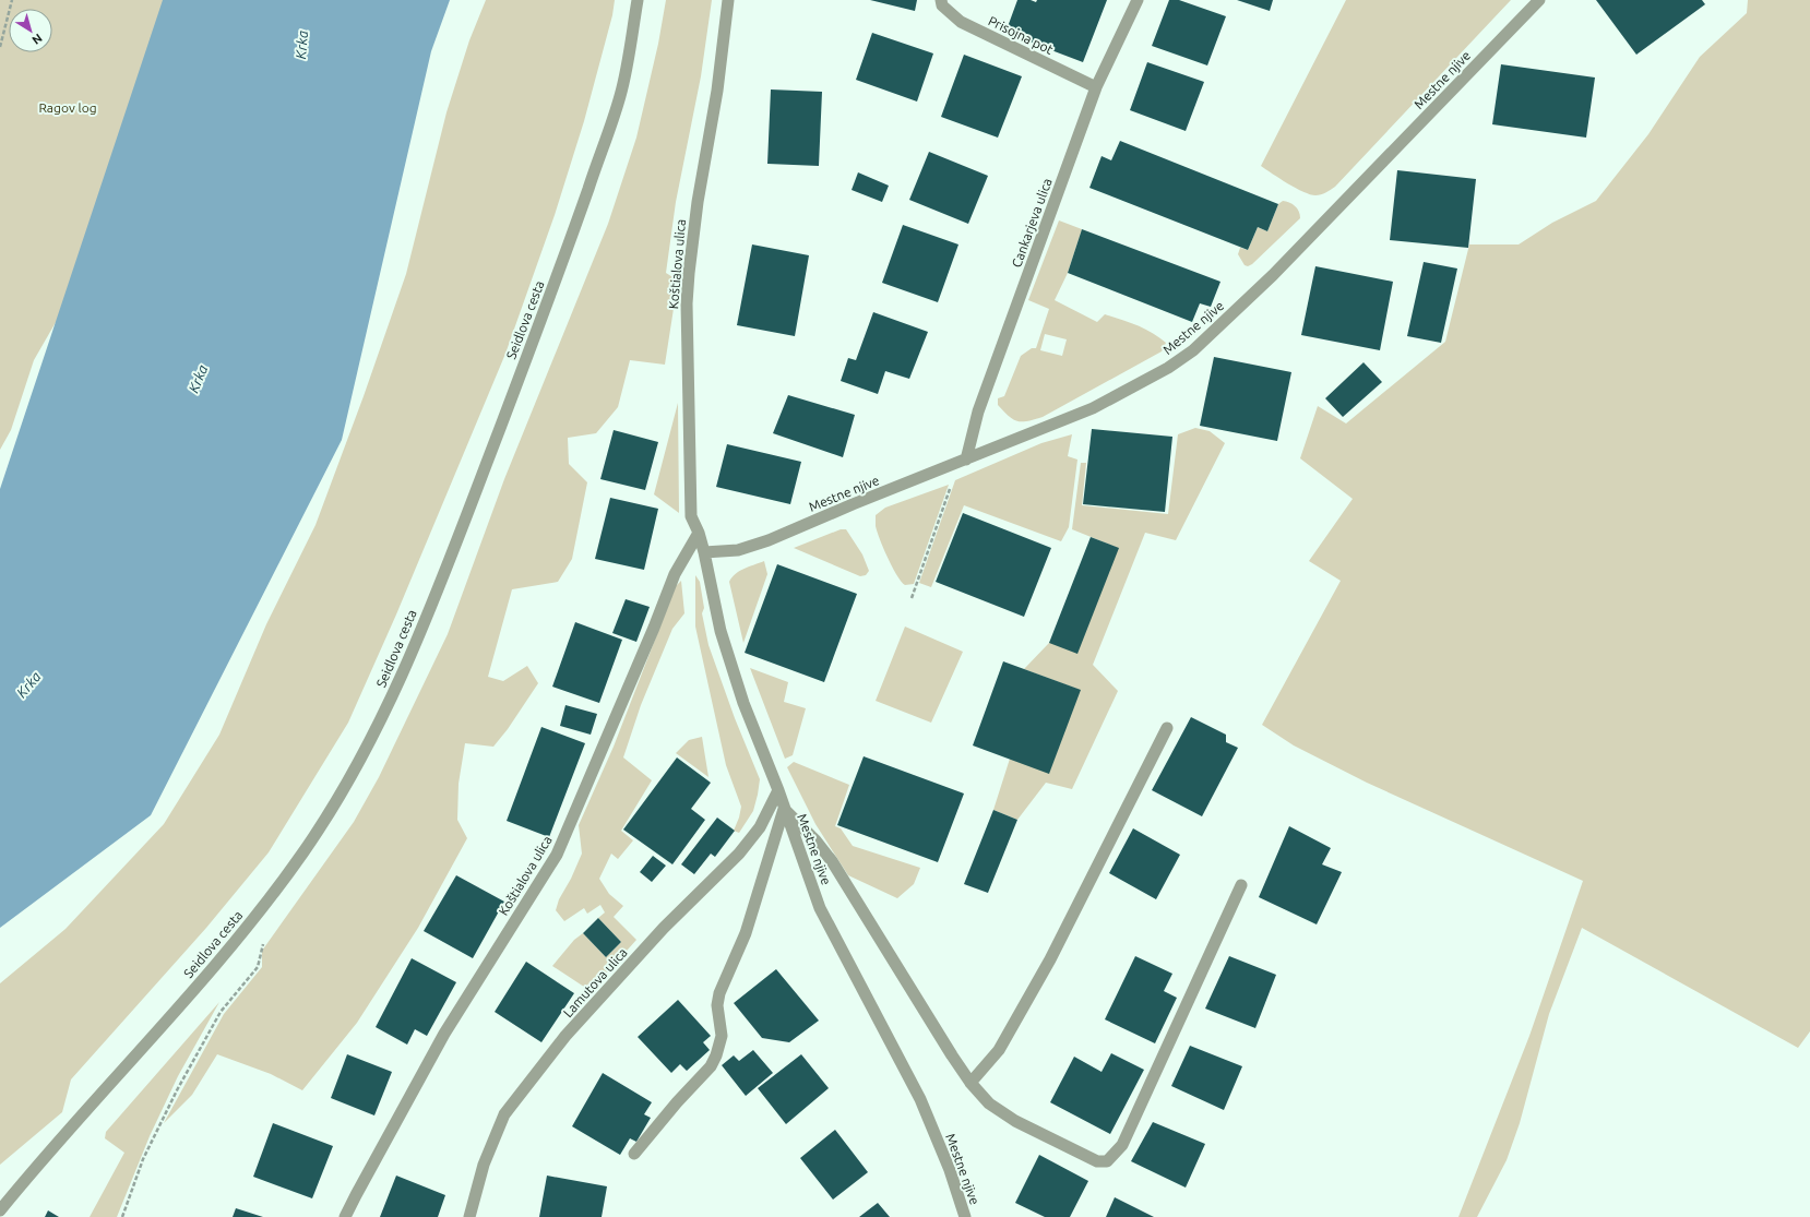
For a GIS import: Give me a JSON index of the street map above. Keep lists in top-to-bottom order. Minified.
{"streets":{"street":["Prisojna pot","Mestne njive","Cankarjeva ulica","Koštialova ulica","Seidlova cesta","Lamutova ulica"]},"crossings":[["Prisojna pot","Cankarjeva ulica"],["Mestne njive","Cankarjeva ulica"],["Mestne njive","Koštialova ulica"],["Mestne njive","Lamutova ulica"]],"water":["Krka"],"parks":["Ragov log"],"north":"bottom right"}
